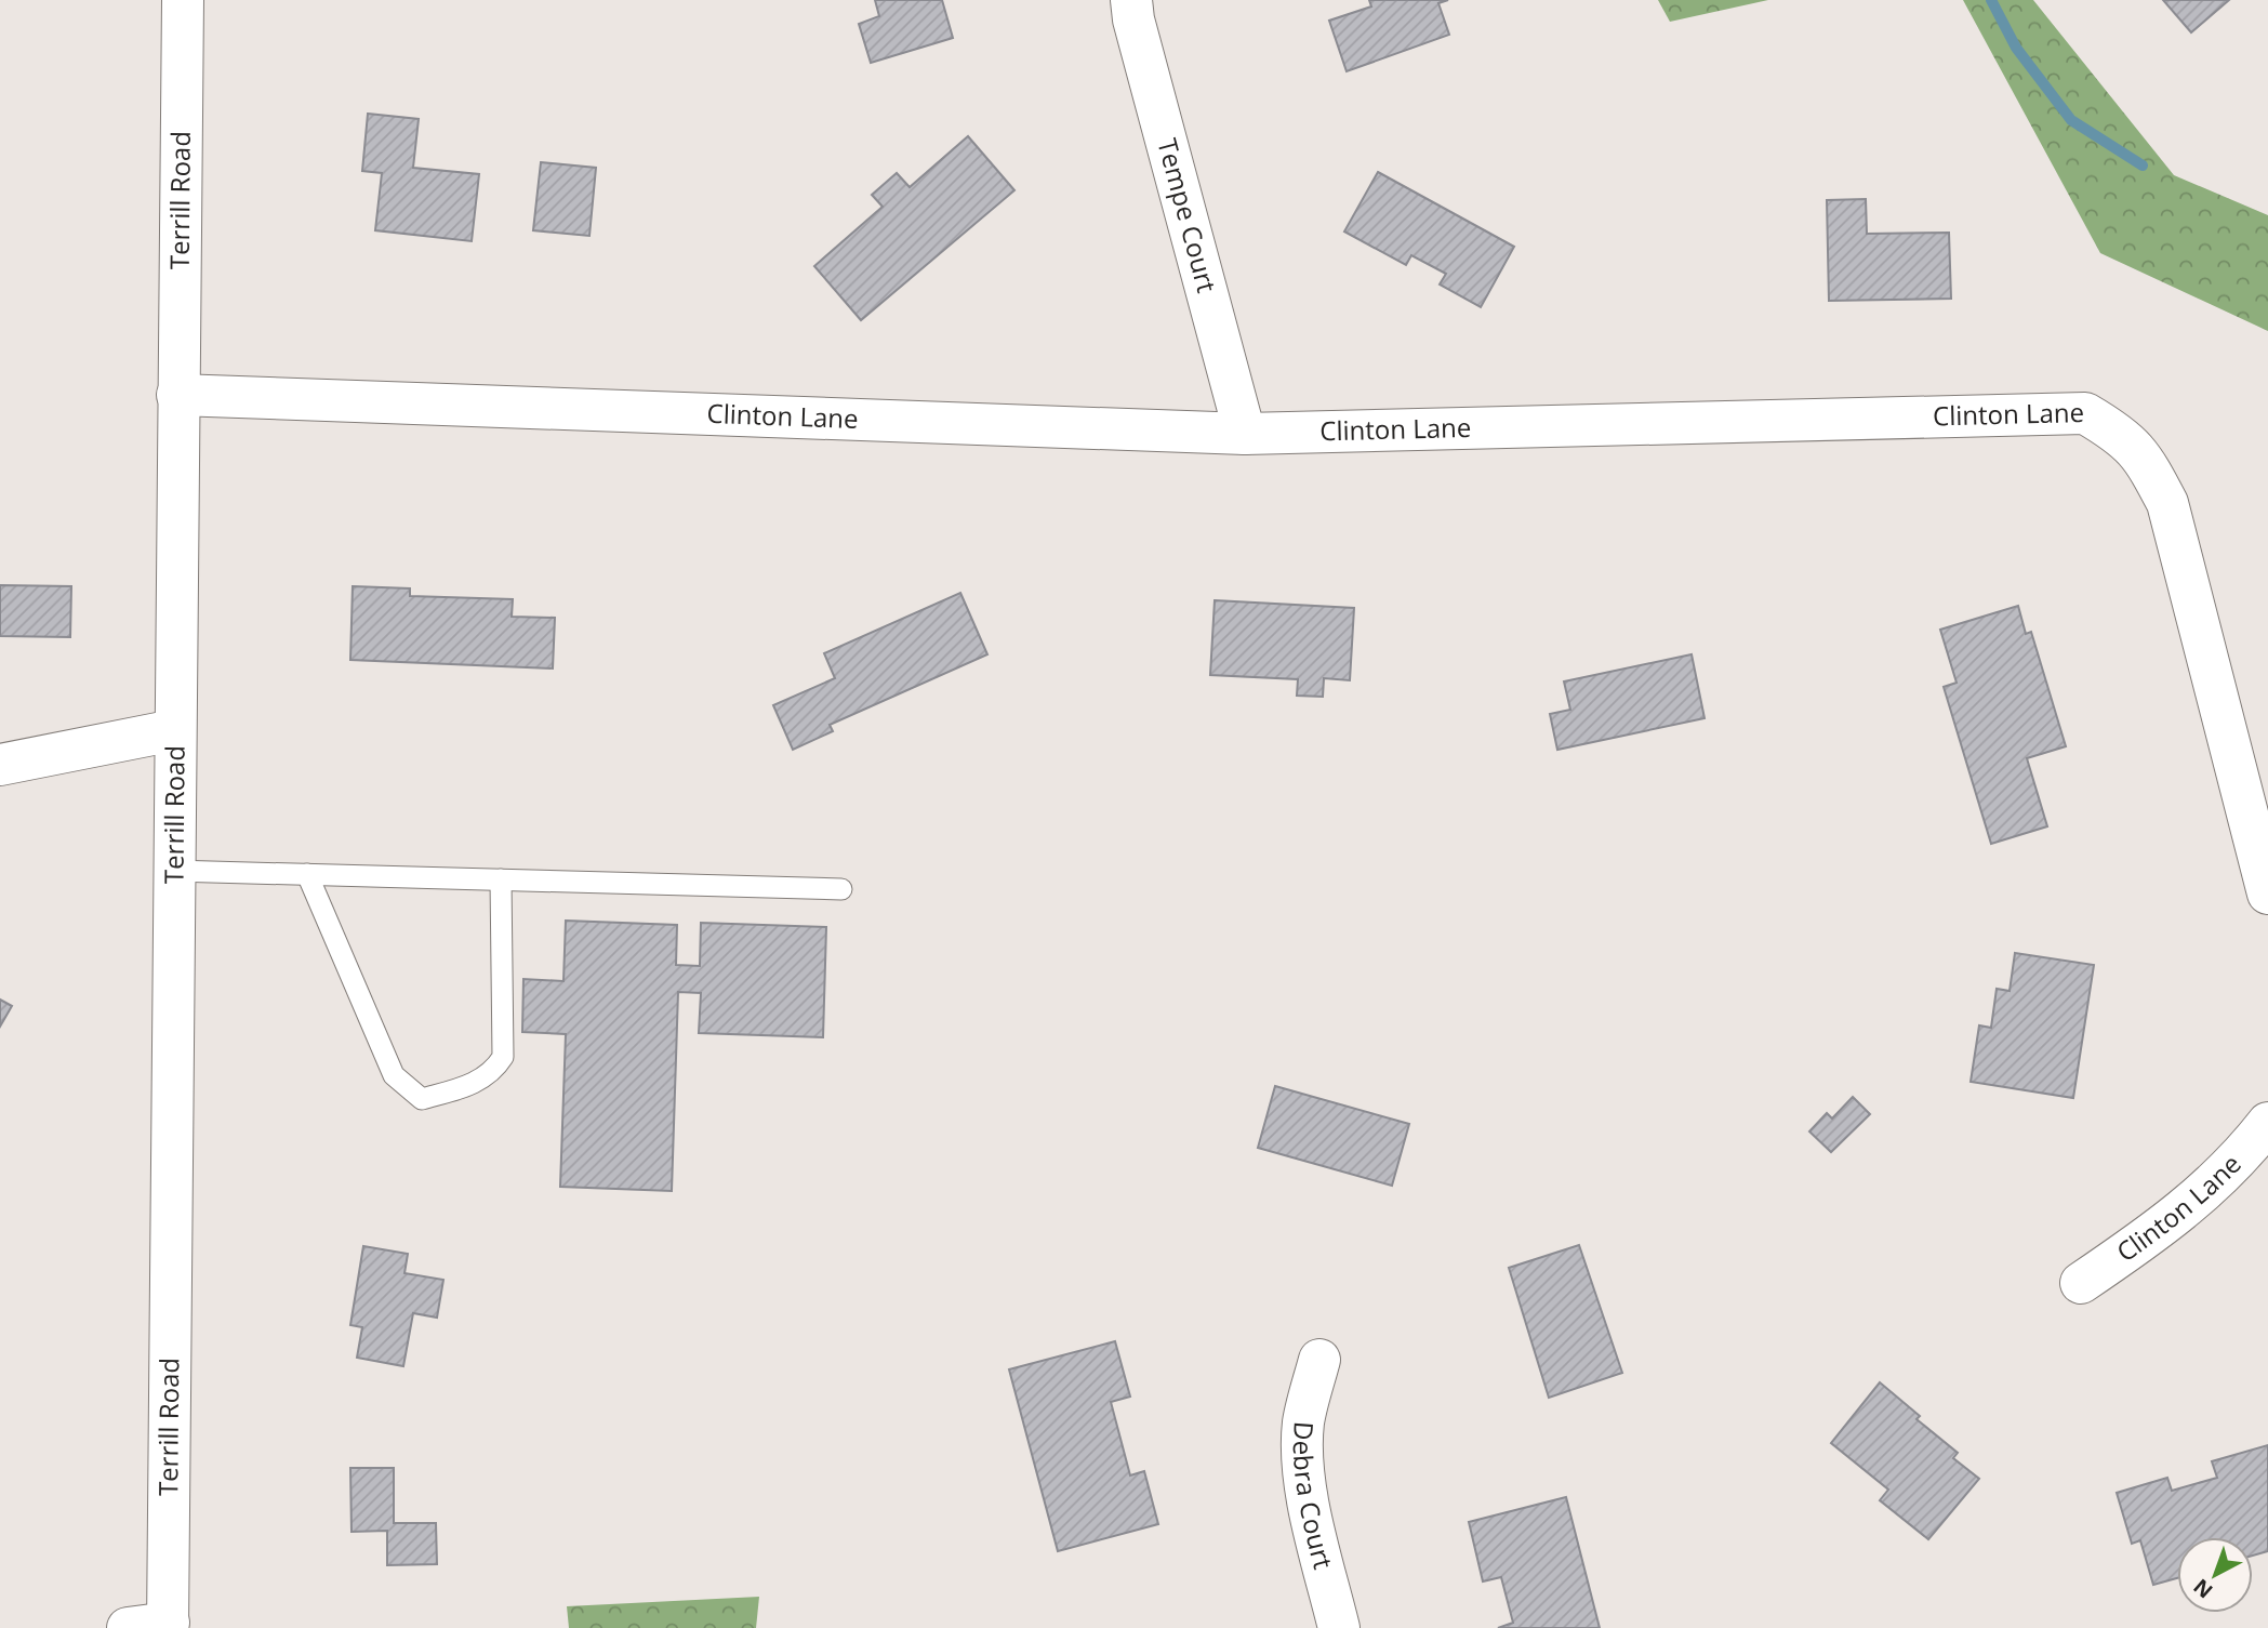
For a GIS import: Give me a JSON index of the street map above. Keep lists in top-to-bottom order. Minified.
{"streets":{"street":["Terrill Road","Tempe Court","Clinton Lane","Debra Court"]},"crossings":[["Terrill Road","Clinton Lane"],["Tempe Court","Clinton Lane"]],"north":"bottom left"}
